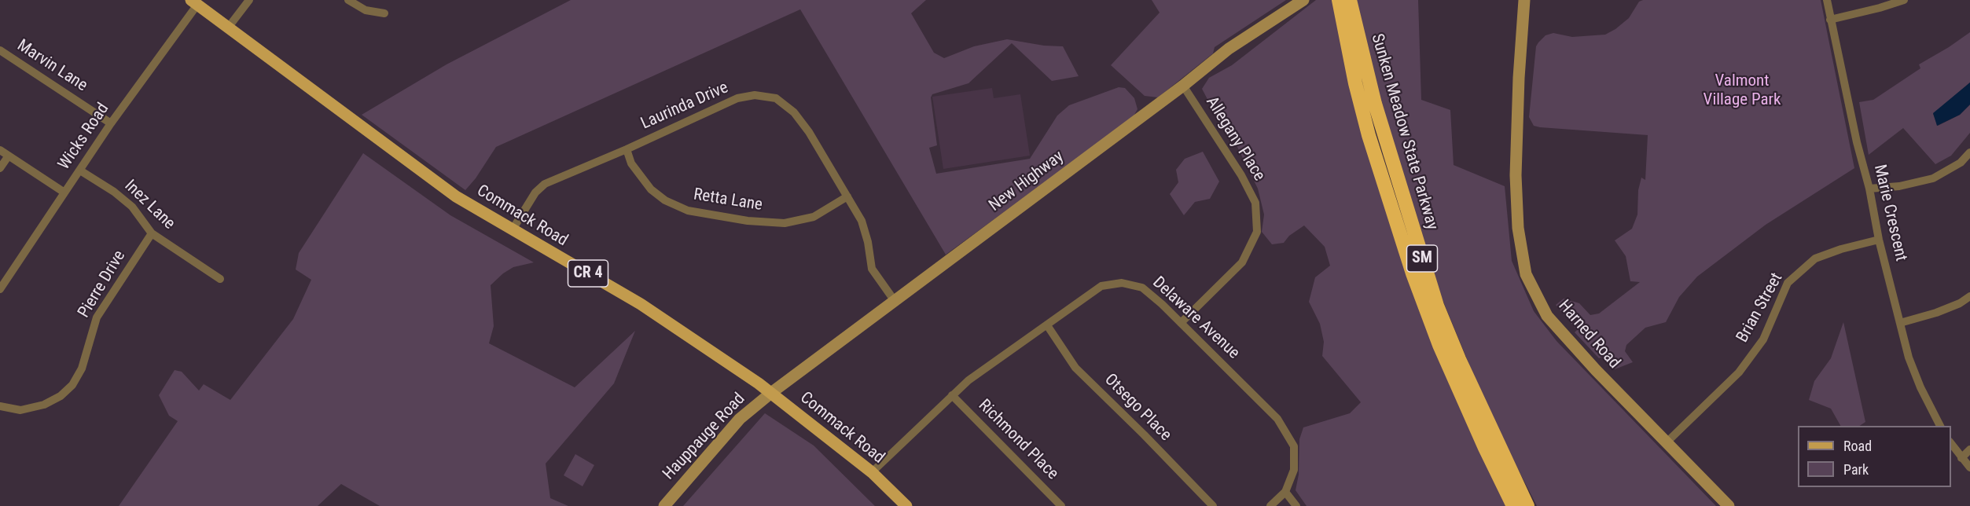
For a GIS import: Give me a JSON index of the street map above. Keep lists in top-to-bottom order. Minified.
{"streets":{"highway":["Sunken Meadow State Parkway","SM"],"main road":["Commack Road","CR 4"],"street":["Marvin Lane","Laurinda Drive","Wicks Road","Allegany Place","New Highway","Retta Lane","Inez Lane","Marie Crescent","Pierre Drive","Brian Street","Delaware Avenue","Harned Road","Otsego Place","Hauppauge Road","Richmond Place"]},"crossings":[["Marvin Lane","Wicks Road"],["Laurinda Drive","New Highway"],["Laurinda Drive","Retta Lane"],["Laurinda Drive","Commack Road"],["Wicks Road","Inez Lane"],["Wicks Road","Commack Road"],["Allegany Place","New Highway"],["Allegany Place","Delaware Avenue"],["New Highway","Commack Road"],["New Highway","Hauppauge Road"],["Inez Lane","Pierre Drive"],["Marie Crescent","Brian Street"],["Commack Road","Delaware Avenue"],["Commack Road","Hauppauge Road"],["Brian Street","Harned Road"],["Delaware Avenue","Otsego Place"],["Delaware Avenue","Richmond Place"]],"parks":["Valmont Village Park"],"legend":["Road","Park"]}
